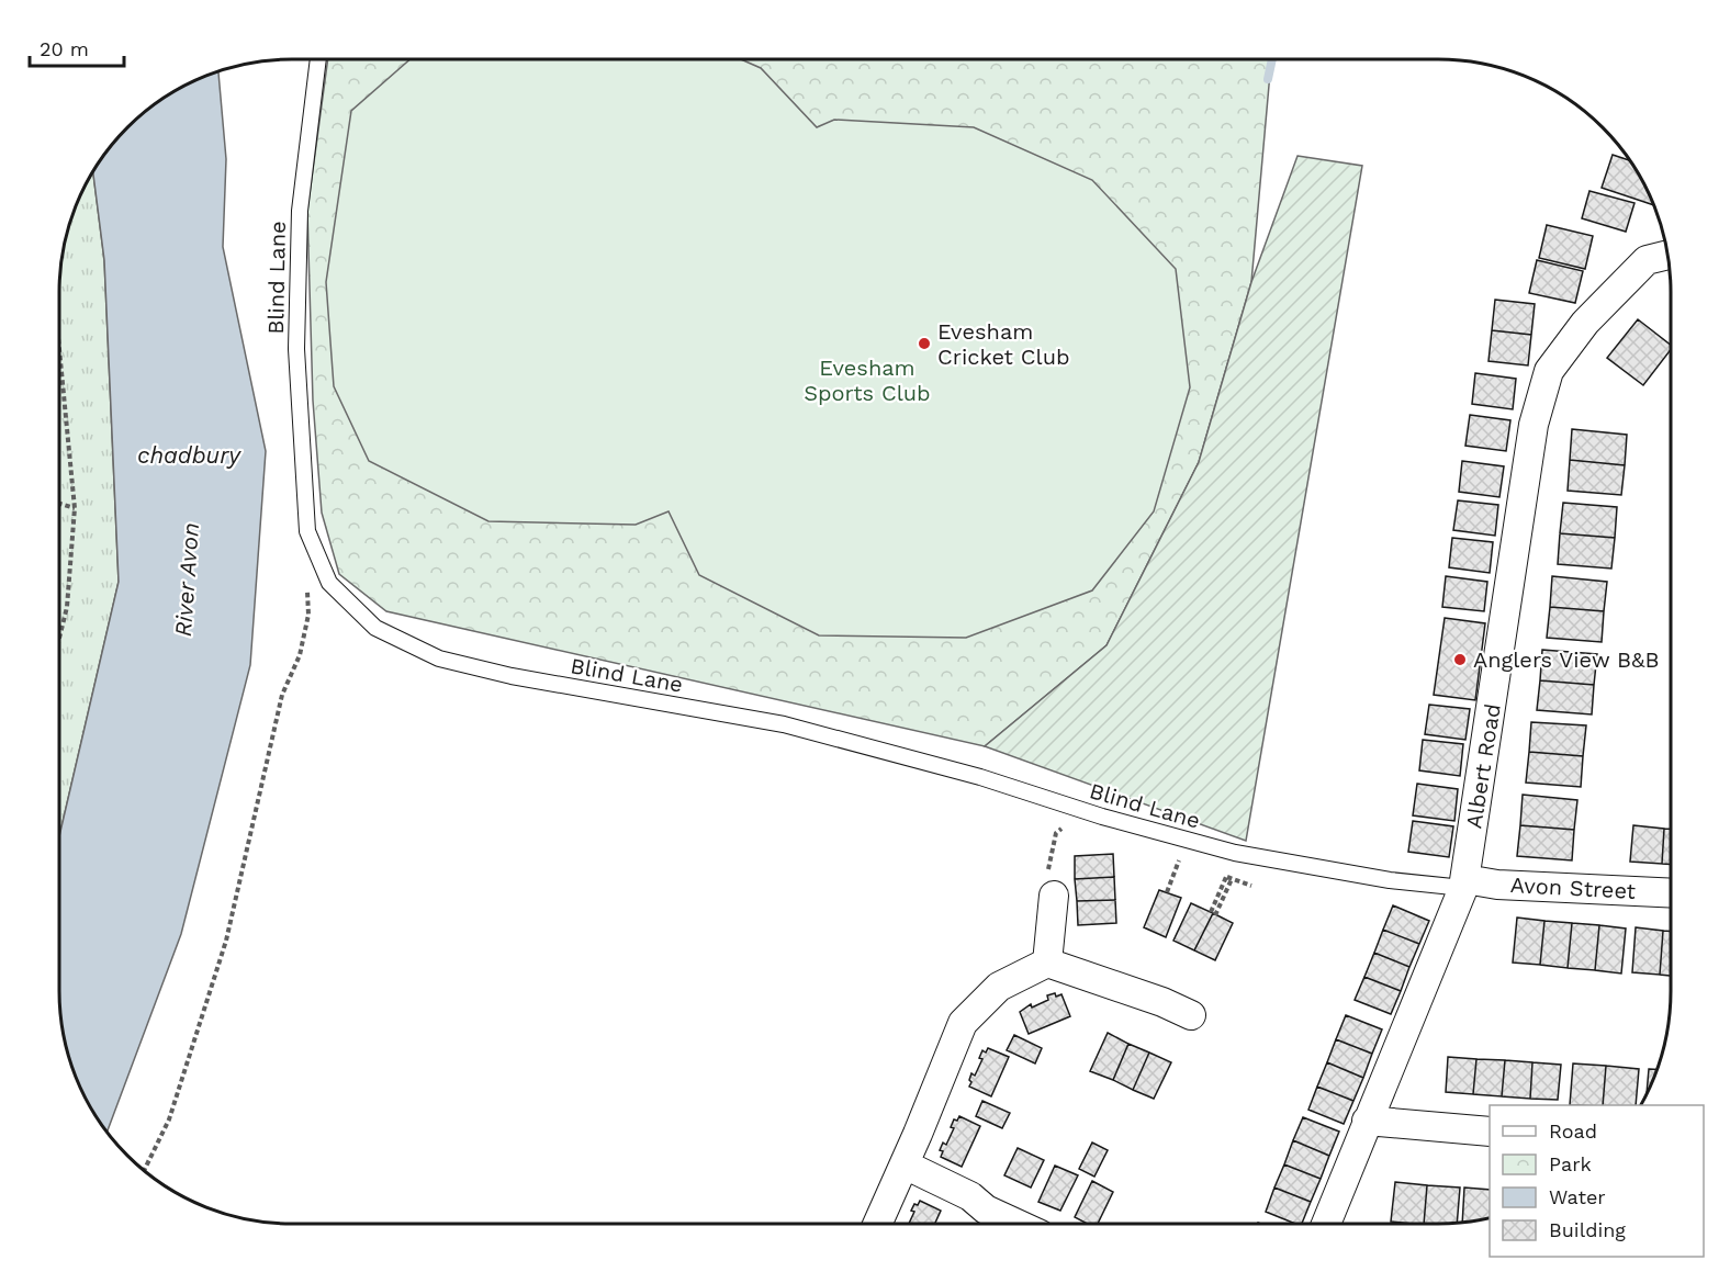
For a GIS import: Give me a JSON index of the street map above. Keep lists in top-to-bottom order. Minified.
{"streets":{"street":["Albert Road","Avon Street"],"lane":["Blind Lane"]},"crossings":[["Blind Lane","Albert Road"],["Blind Lane","Avon Street"],["Albert Road","Avon Street"]],"water":["chadbury","River Avon"],"parks":["Evesham Sports Club"],"places":["Evesham Cricket Club","Anglers View B&B"],"legend":["Road","Park","Water","Building"],"scale_bar":"20 m"}
